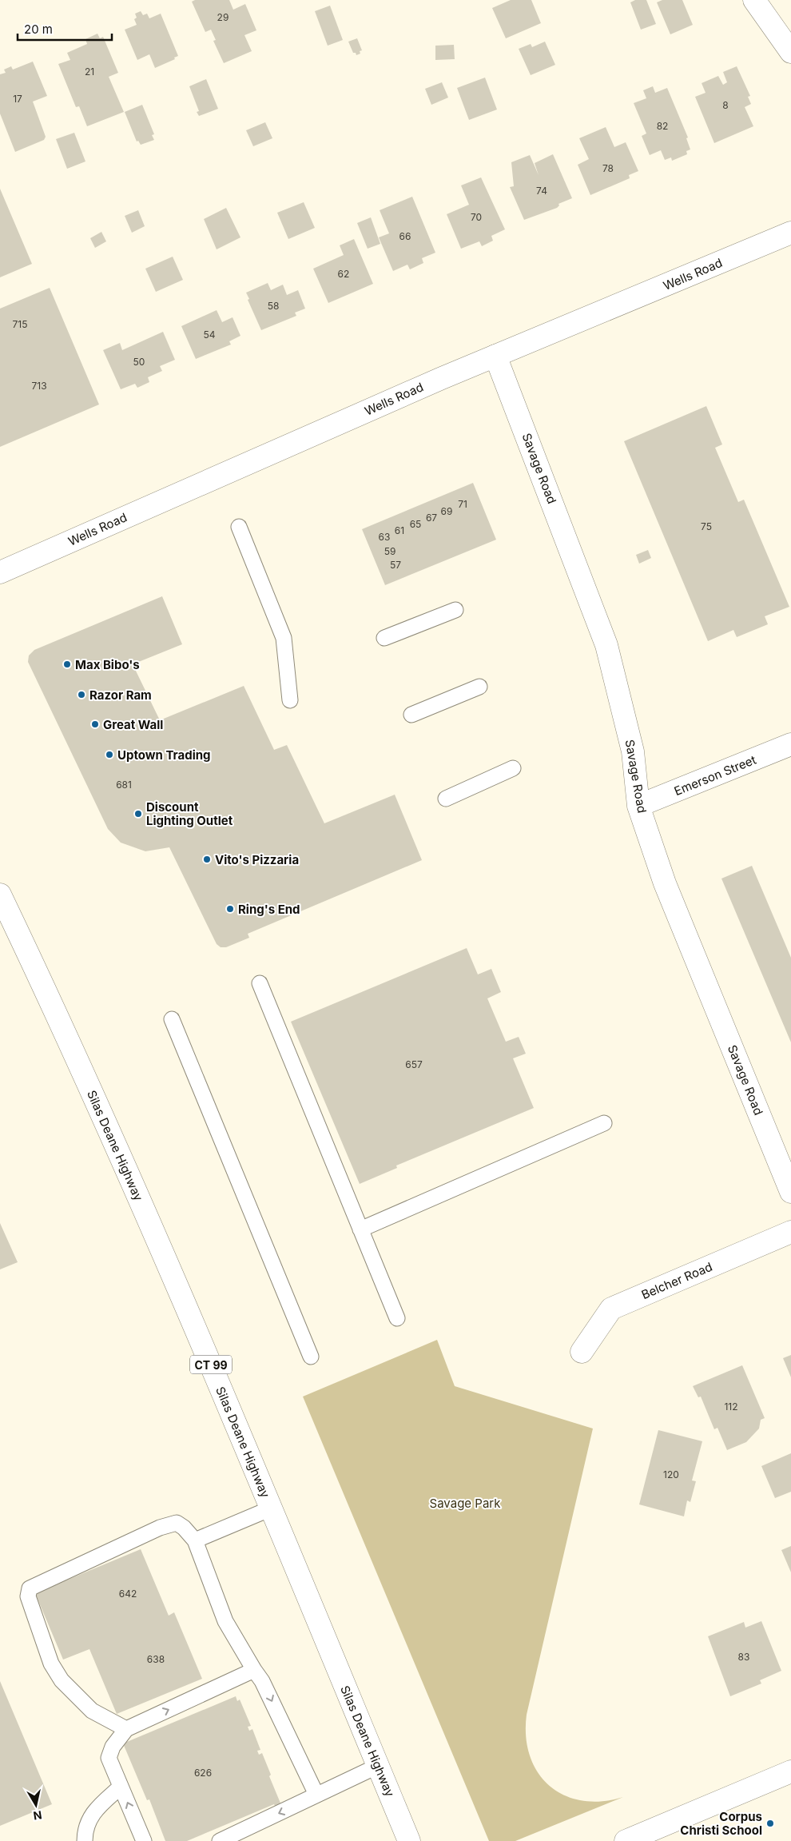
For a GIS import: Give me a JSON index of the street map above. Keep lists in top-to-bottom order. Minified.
{"streets":{"main road":["Wells Road","Savage Road","Emerson Street","Silas Deane Highway","Belcher Road","CT 99"]},"crossings":[["Wells Road","Savage Road"],["Savage Road","Emerson Street"]],"parks":["Savage Park"],"places":["Max Bibo's","Razor Ram","Great Wall","Uptown Trading","Discount Lighting Outlet","Vito's Pizzaria","Ring's End","Corpus Christi School"],"house_numbers":["29","21","17","8","82","78","74","70","66","62","58","715","54","50","713","71","69","67","65","75","61","63","59","57","681","657","112","120","642","83","638","626"],"scale_bar":"20 m","north":"bottom"}
